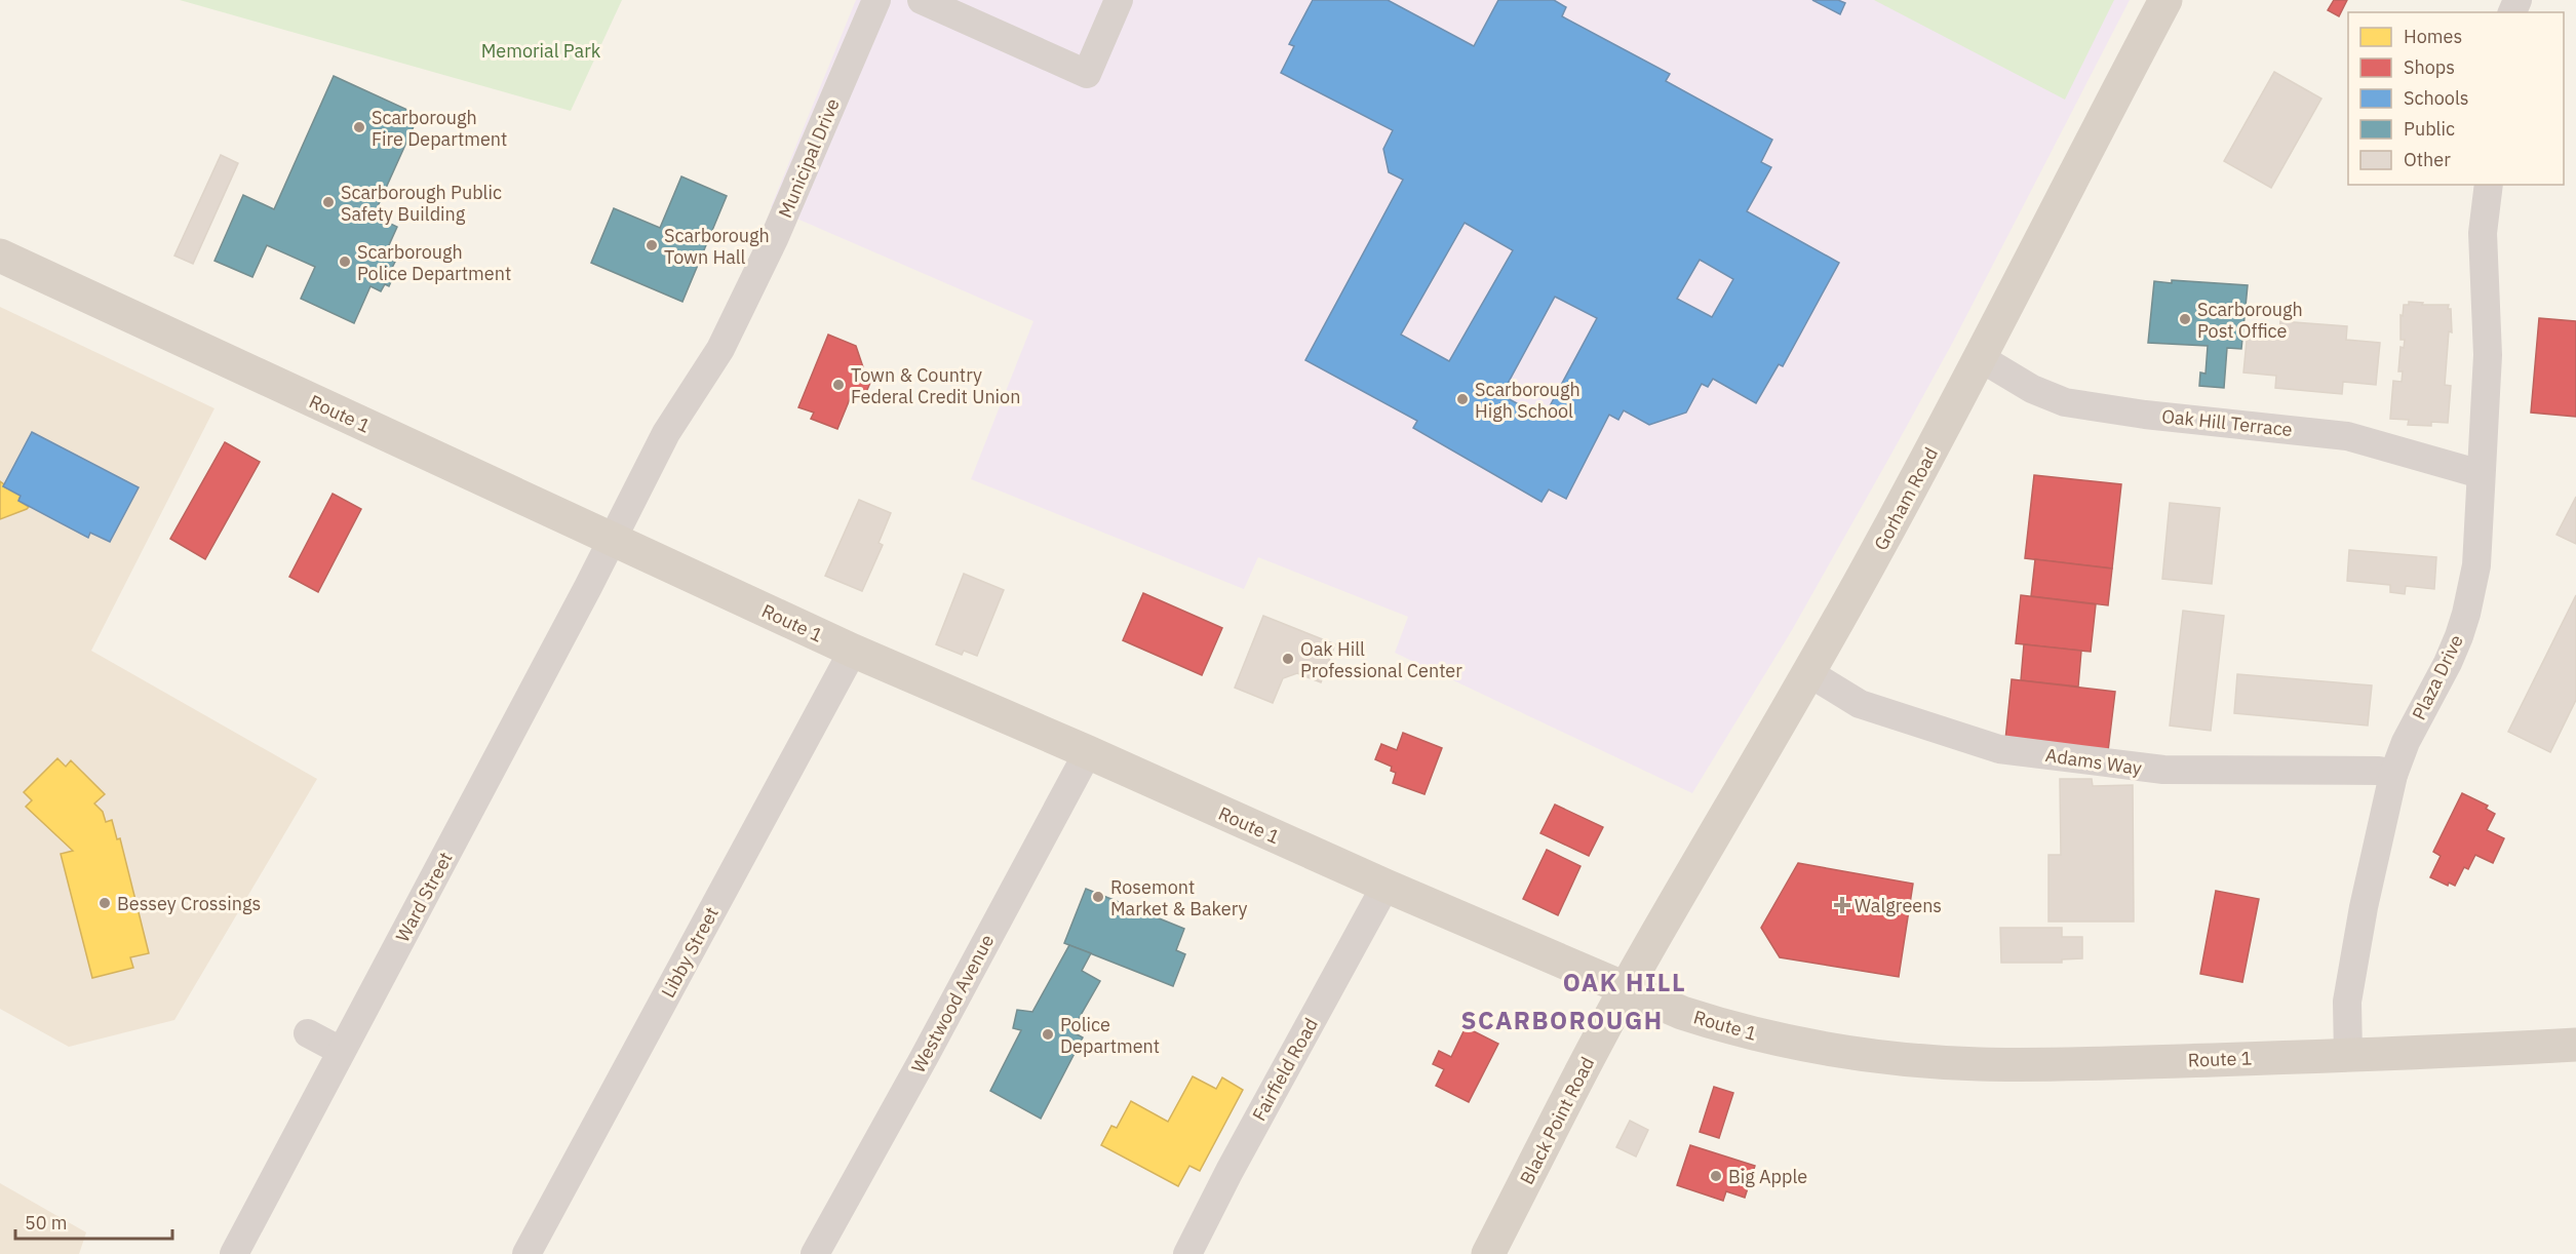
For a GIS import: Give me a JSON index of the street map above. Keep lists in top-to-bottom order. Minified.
{"streets":{"main road":["Route 1","Gorham Road","Black Point Road"],"street":["Municipal Drive","Oak Hill Terrace","Plaza Drive","Adams Way","Ward Street","Libby Street","Westwood Avenue","Fairfield Road"]},"crossings":[["Municipal Drive","Route 1"],["Municipal Drive","Ward Street"],["Route 1","Gorham Road"],["Route 1","Plaza Drive"],["Route 1","Ward Street"],["Route 1","Libby Street"],["Route 1","Westwood Avenue"],["Route 1","Fairfield Road"],["Route 1","Black Point Road"],["Oak Hill Terrace","Gorham Road"],["Oak Hill Terrace","Plaza Drive"],["Gorham Road","Adams Way"],["Gorham Road","Black Point Road"],["Plaza Drive","Adams Way"]],"districts":["OAK HILL","SCARBOROUGH"],"parks":["Memorial Park"],"places":{"other":["Scarborough Fire Department","Scarborough Public Safety Building","Scarborough Town Hall","Scarborough Police Department","Scarborough Post Office","Town & Country Federal Credit Union","Scarborough High School","Oak Hill Professional Center","Rosemont Market & Bakery","Bessey Crossings","Police Department","Big Apple"],"health":["Walgreens"]},"legend":["Homes","Shops","Schools","Public","Other"],"scale_bar":"50 m"}
